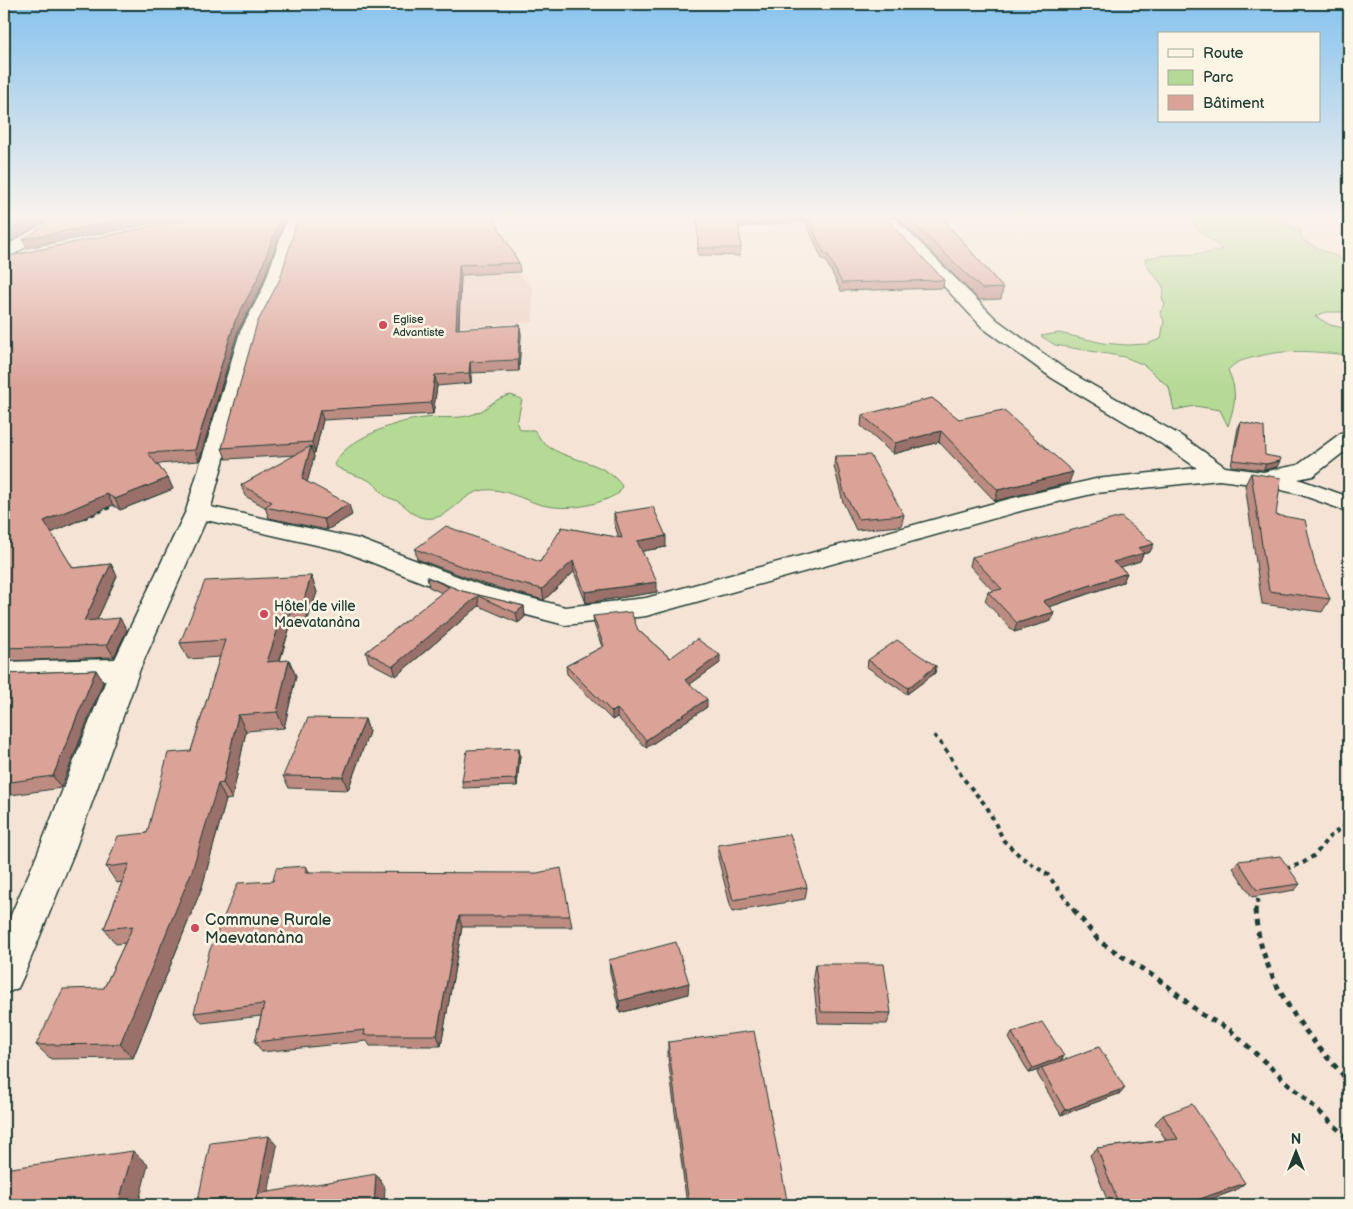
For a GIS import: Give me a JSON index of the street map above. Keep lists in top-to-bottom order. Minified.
{"places":["Eglise Advantiste","Hôtel de ville Maevatanàna","Commune Rurale Maevatanàna"],"legend":["Route","Parc","Bâtiment"],"north":"top"}
